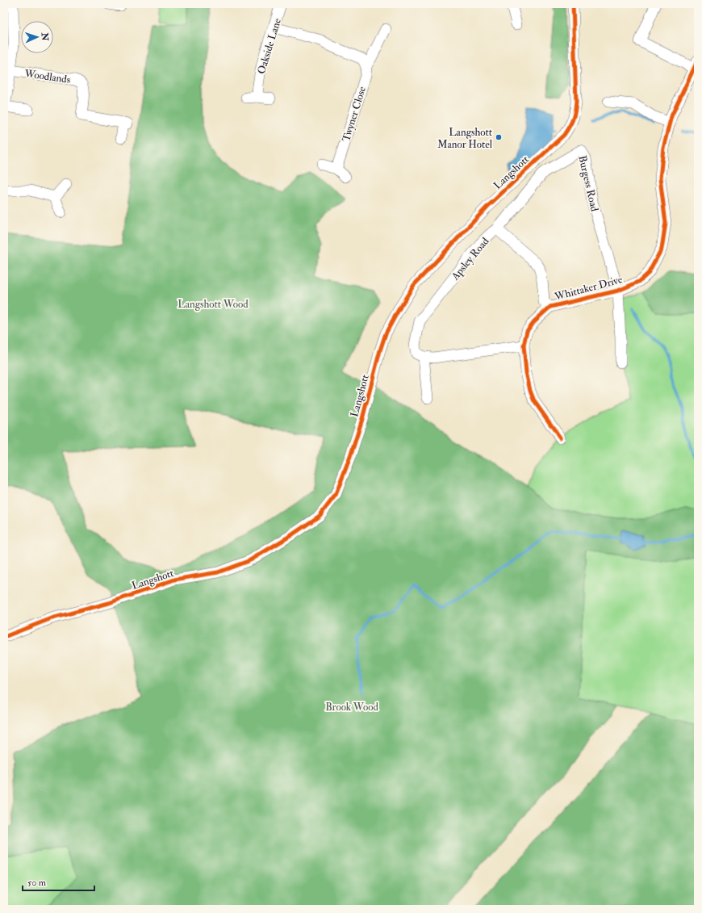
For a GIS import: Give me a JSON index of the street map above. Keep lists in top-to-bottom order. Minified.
{"streets":{"street":["Oakside Lane","Woodlands","Twyner Close","Langshott","Burgess Road","Apsley Road","Whittaker Drive"]},"crossings":[["Burgess Road","Apsley Road"],["Burgess Road","Whittaker Drive"],["Apsley Road","Whittaker Drive"]],"parks":["Langshott Wood","Brook Wood"],"places":["Langshott Manor Hotel"],"scale_bar":"50 m","north":"right"}
